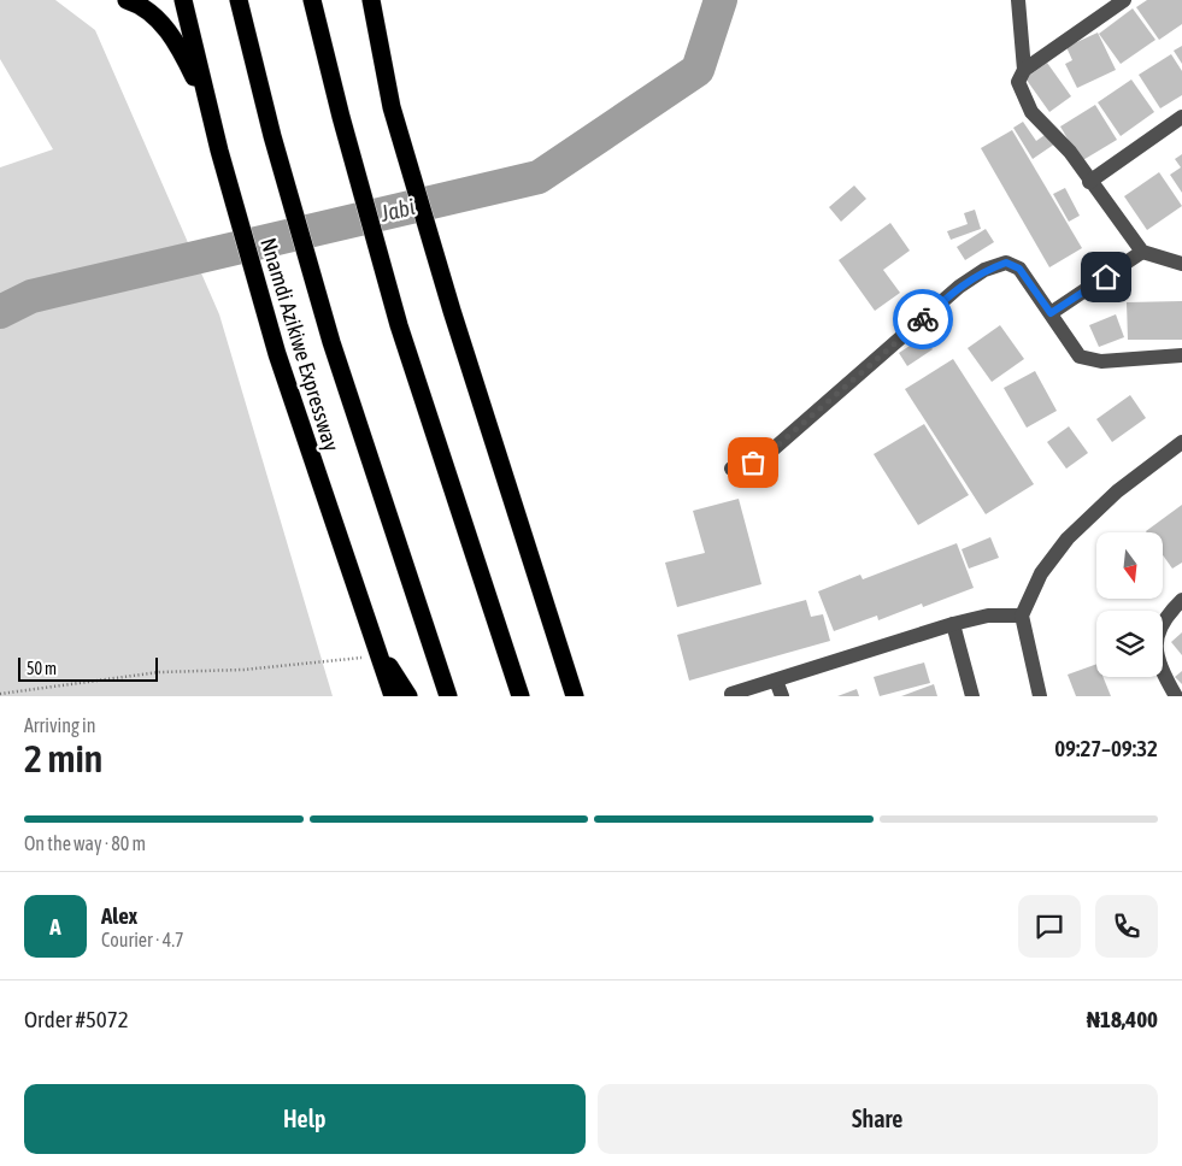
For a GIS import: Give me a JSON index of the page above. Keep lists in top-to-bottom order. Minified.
{"streets":{"highway":["Nnamdi Azikiwe Expressway"]},"water":["Jabi"],"scale_bar":"50 m","north":"bottom","page":{"scale":"50 m","heading":["2 min","Arriving in","09:27–09:32"],"panel":["Alex","Courier · 4.7","Order #5072","₦18,400"],"bar":"On the way · 80 m","round":"A","buttons":["Help","Share"]}}
